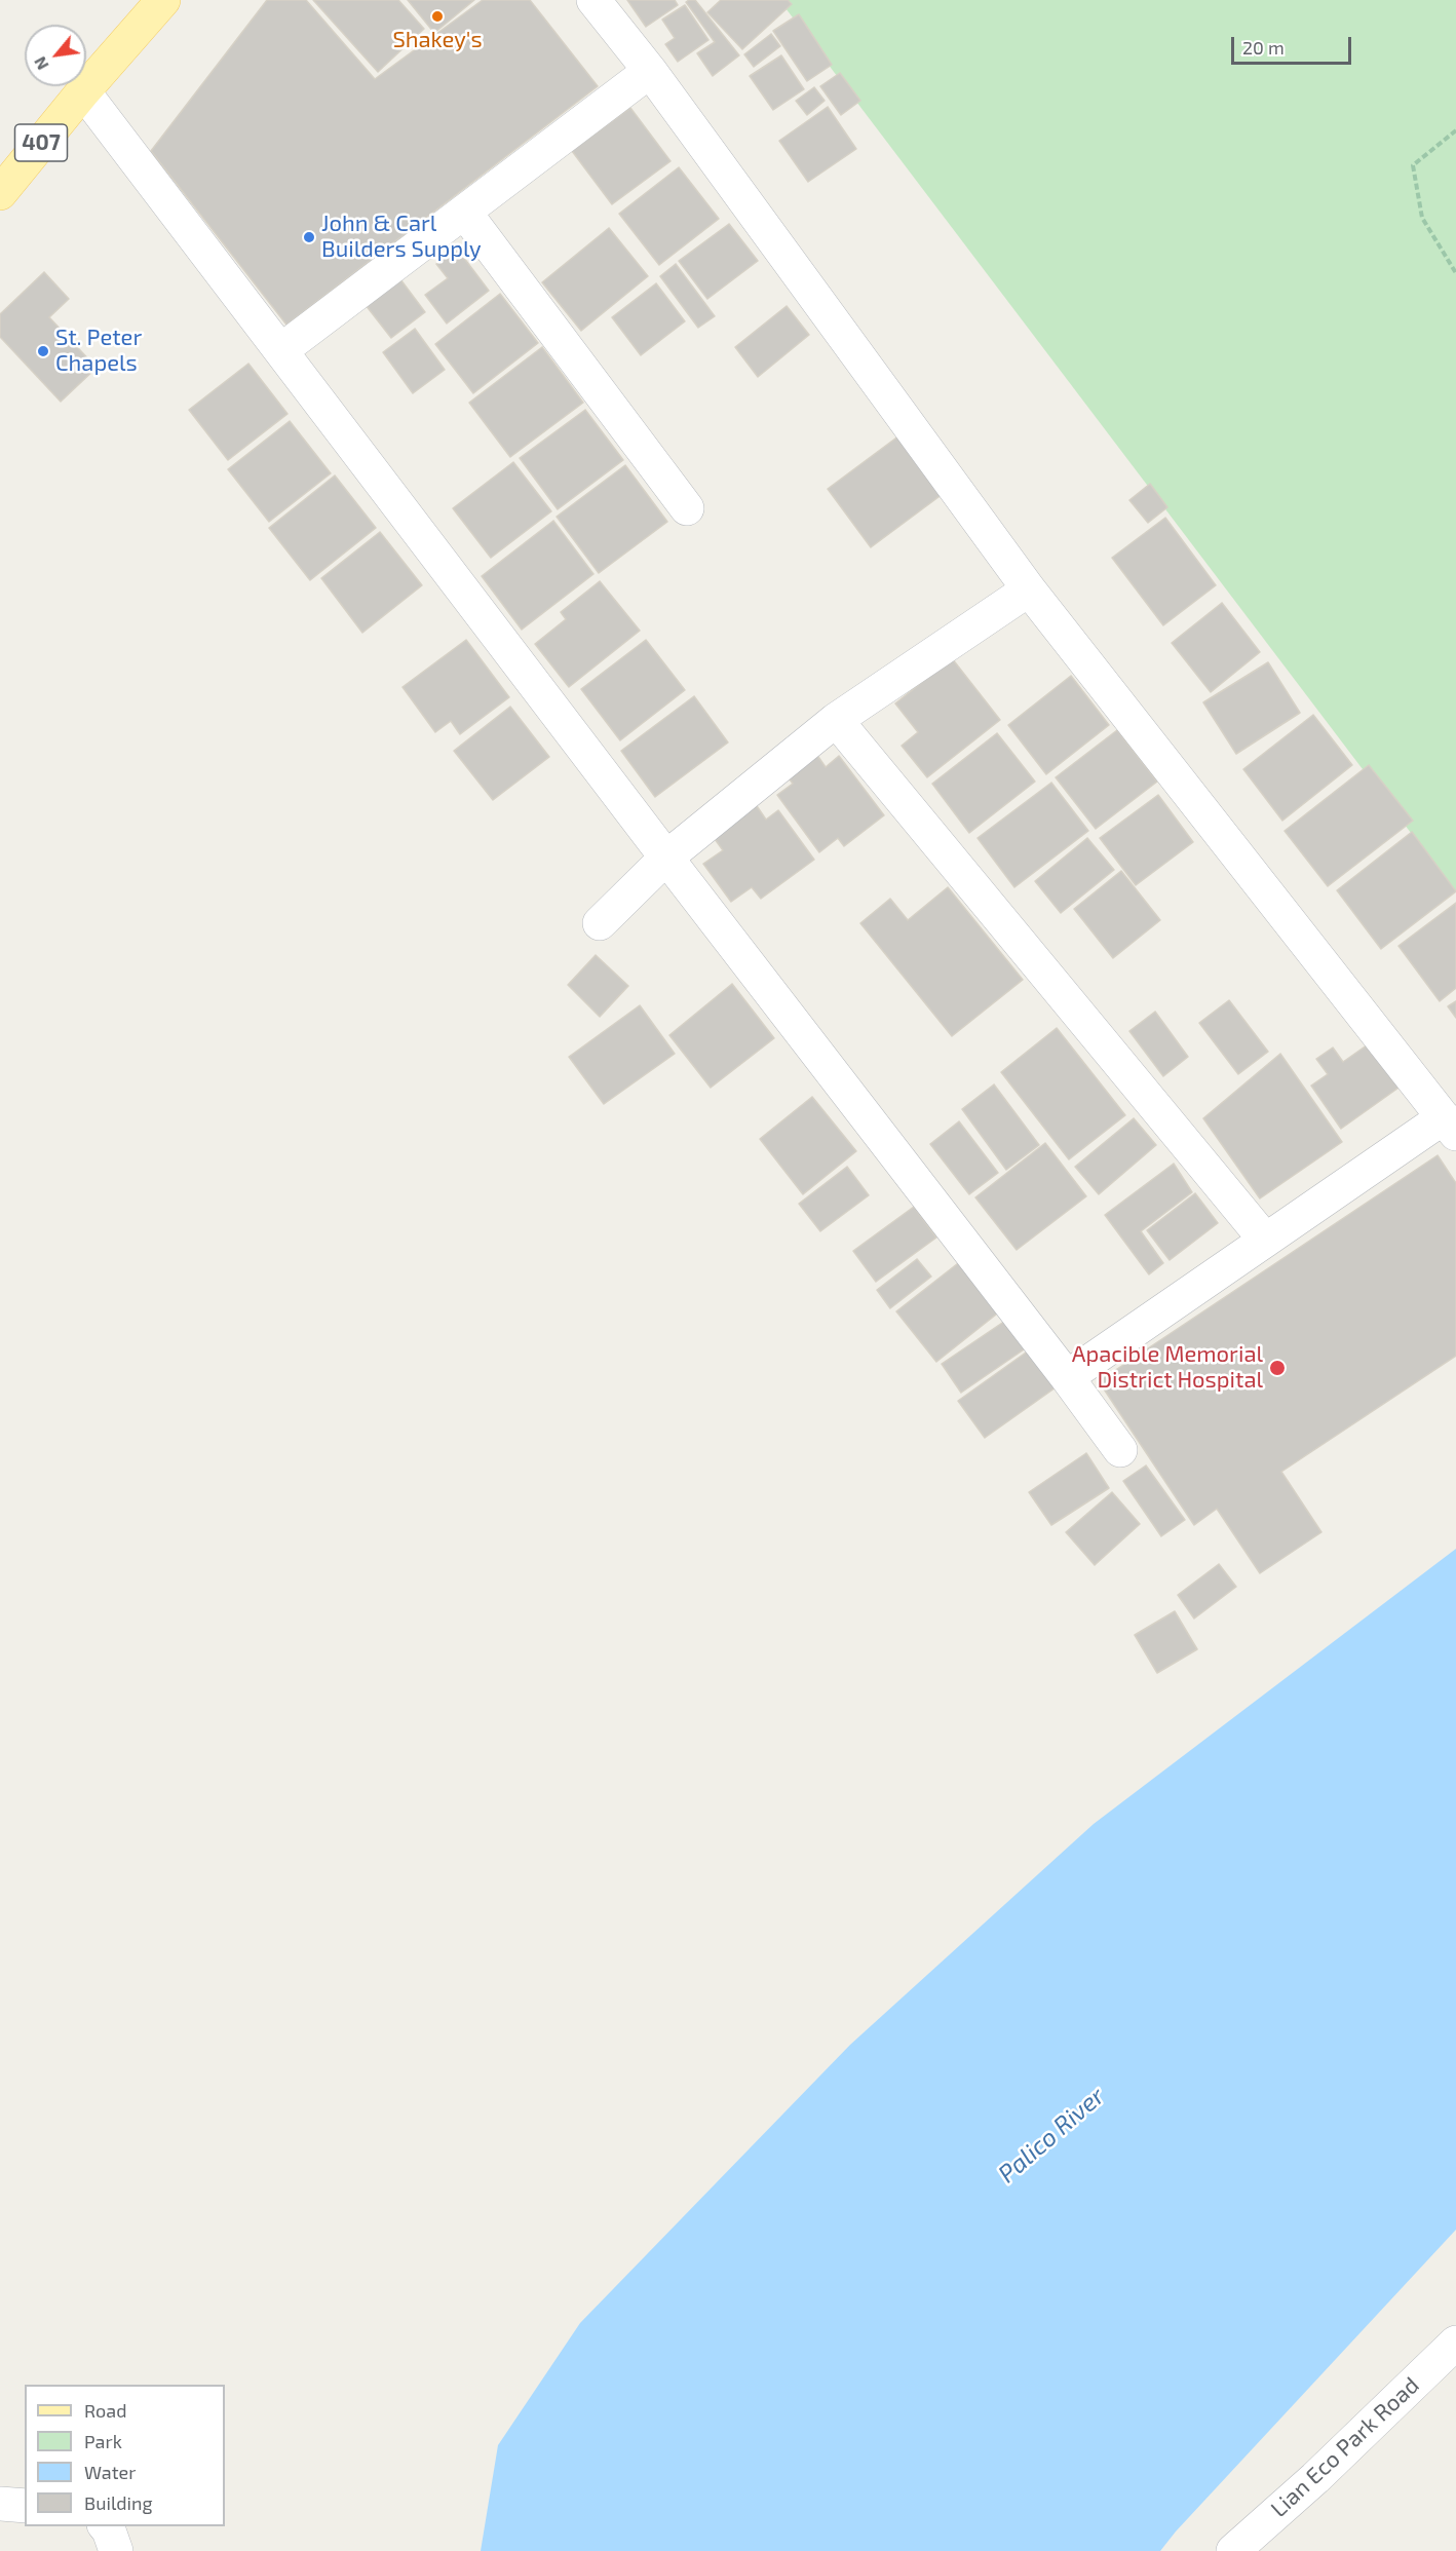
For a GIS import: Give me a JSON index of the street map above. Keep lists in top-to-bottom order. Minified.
{"streets":{"main road":["407"],"street":["Lian Eco Park Road"]},"water":["Palico River"],"places":["Shakey's","John & Carl Builders Supply","St. Peter Chapels","Apacible Memorial District Hospital"],"legend":["Road","Park","Water","Building"],"scale_bar":"20 m","north":"bottom left"}
